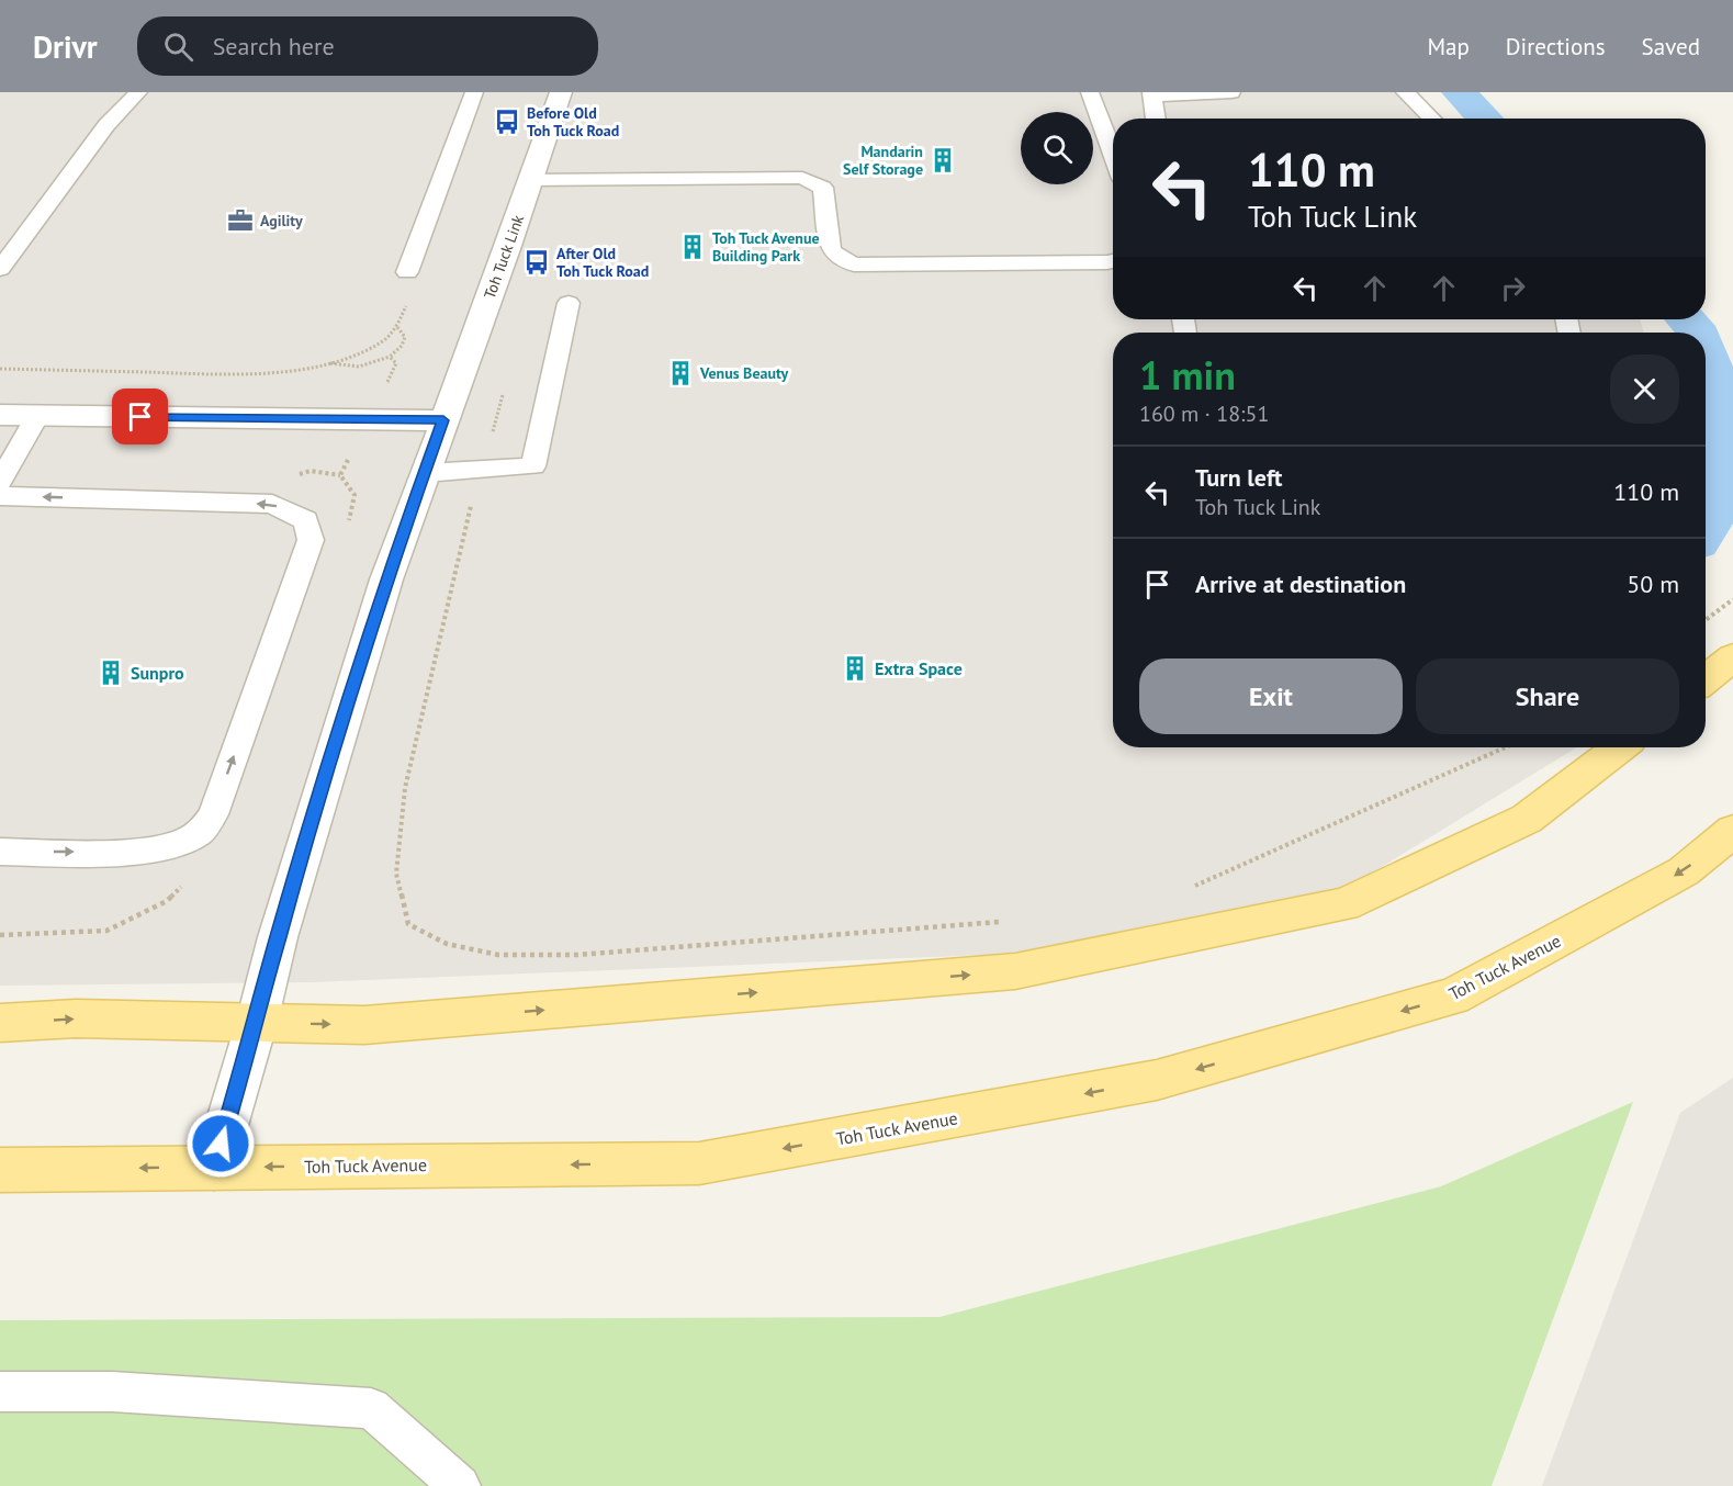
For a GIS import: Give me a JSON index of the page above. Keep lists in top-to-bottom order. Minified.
{"streets":{"main road":["Toh Tuck Avenue"],"street":["Toh Tuck Link"]},"crossings":[["Toh Tuck Link","Toh Tuck Avenue"]],"places":{"bus stop":["Before Old Toh Tuck Road","After Old Toh Tuck Road"],"building":["Mandarin Self Storage","Toh Tuck Avenue Building Park","Venus Beauty","Extra Space","Sunpro"],"office":["Agility"]},"page":{"header":"Drivr","search":"Search here","nav":["Map","Directions","Saved"],"turn":["110 m","Toh Tuck Link"],"heading":["1 min","160 m · 18:51"],"list":[{"name":"Turn left","note":"Toh Tuck Link","value":"110 m"},{"name":"Arrive at destination","value":"50 m"}],"buttons":["Exit","Share"]}}
